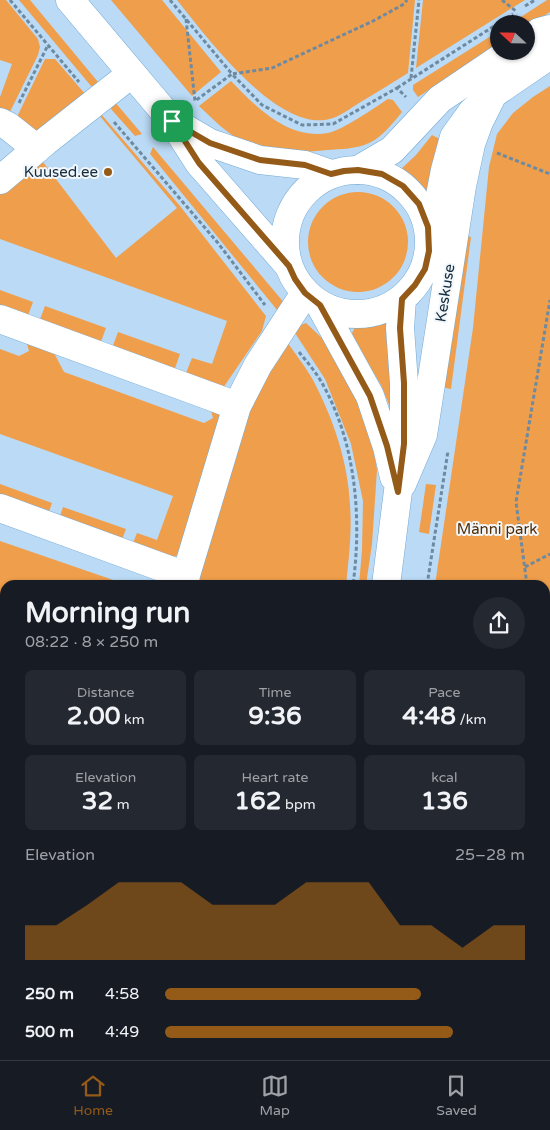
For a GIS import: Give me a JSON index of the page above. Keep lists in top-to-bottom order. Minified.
{"streets":{"street":["Keskuse"]},"parks":["Männi park"],"places":["Kuused.ee"],"north":"left","page":{"heading":["Morning run","08:22 · 8 × 250 m"],"stats":[["Distance","2.00 km"],["Time","9:36"],["Pace","4:48 /km"],["Elevation","32 m"],["Heart rate","162 bpm"],["kcal","136"]],"chart":["Elevation","25–28 m"],"list":[{"name":"250 m","note":"4:58"},{"name":"500 m","note":"4:49"}],"tabs":["Home","Map","Saved"]}}
